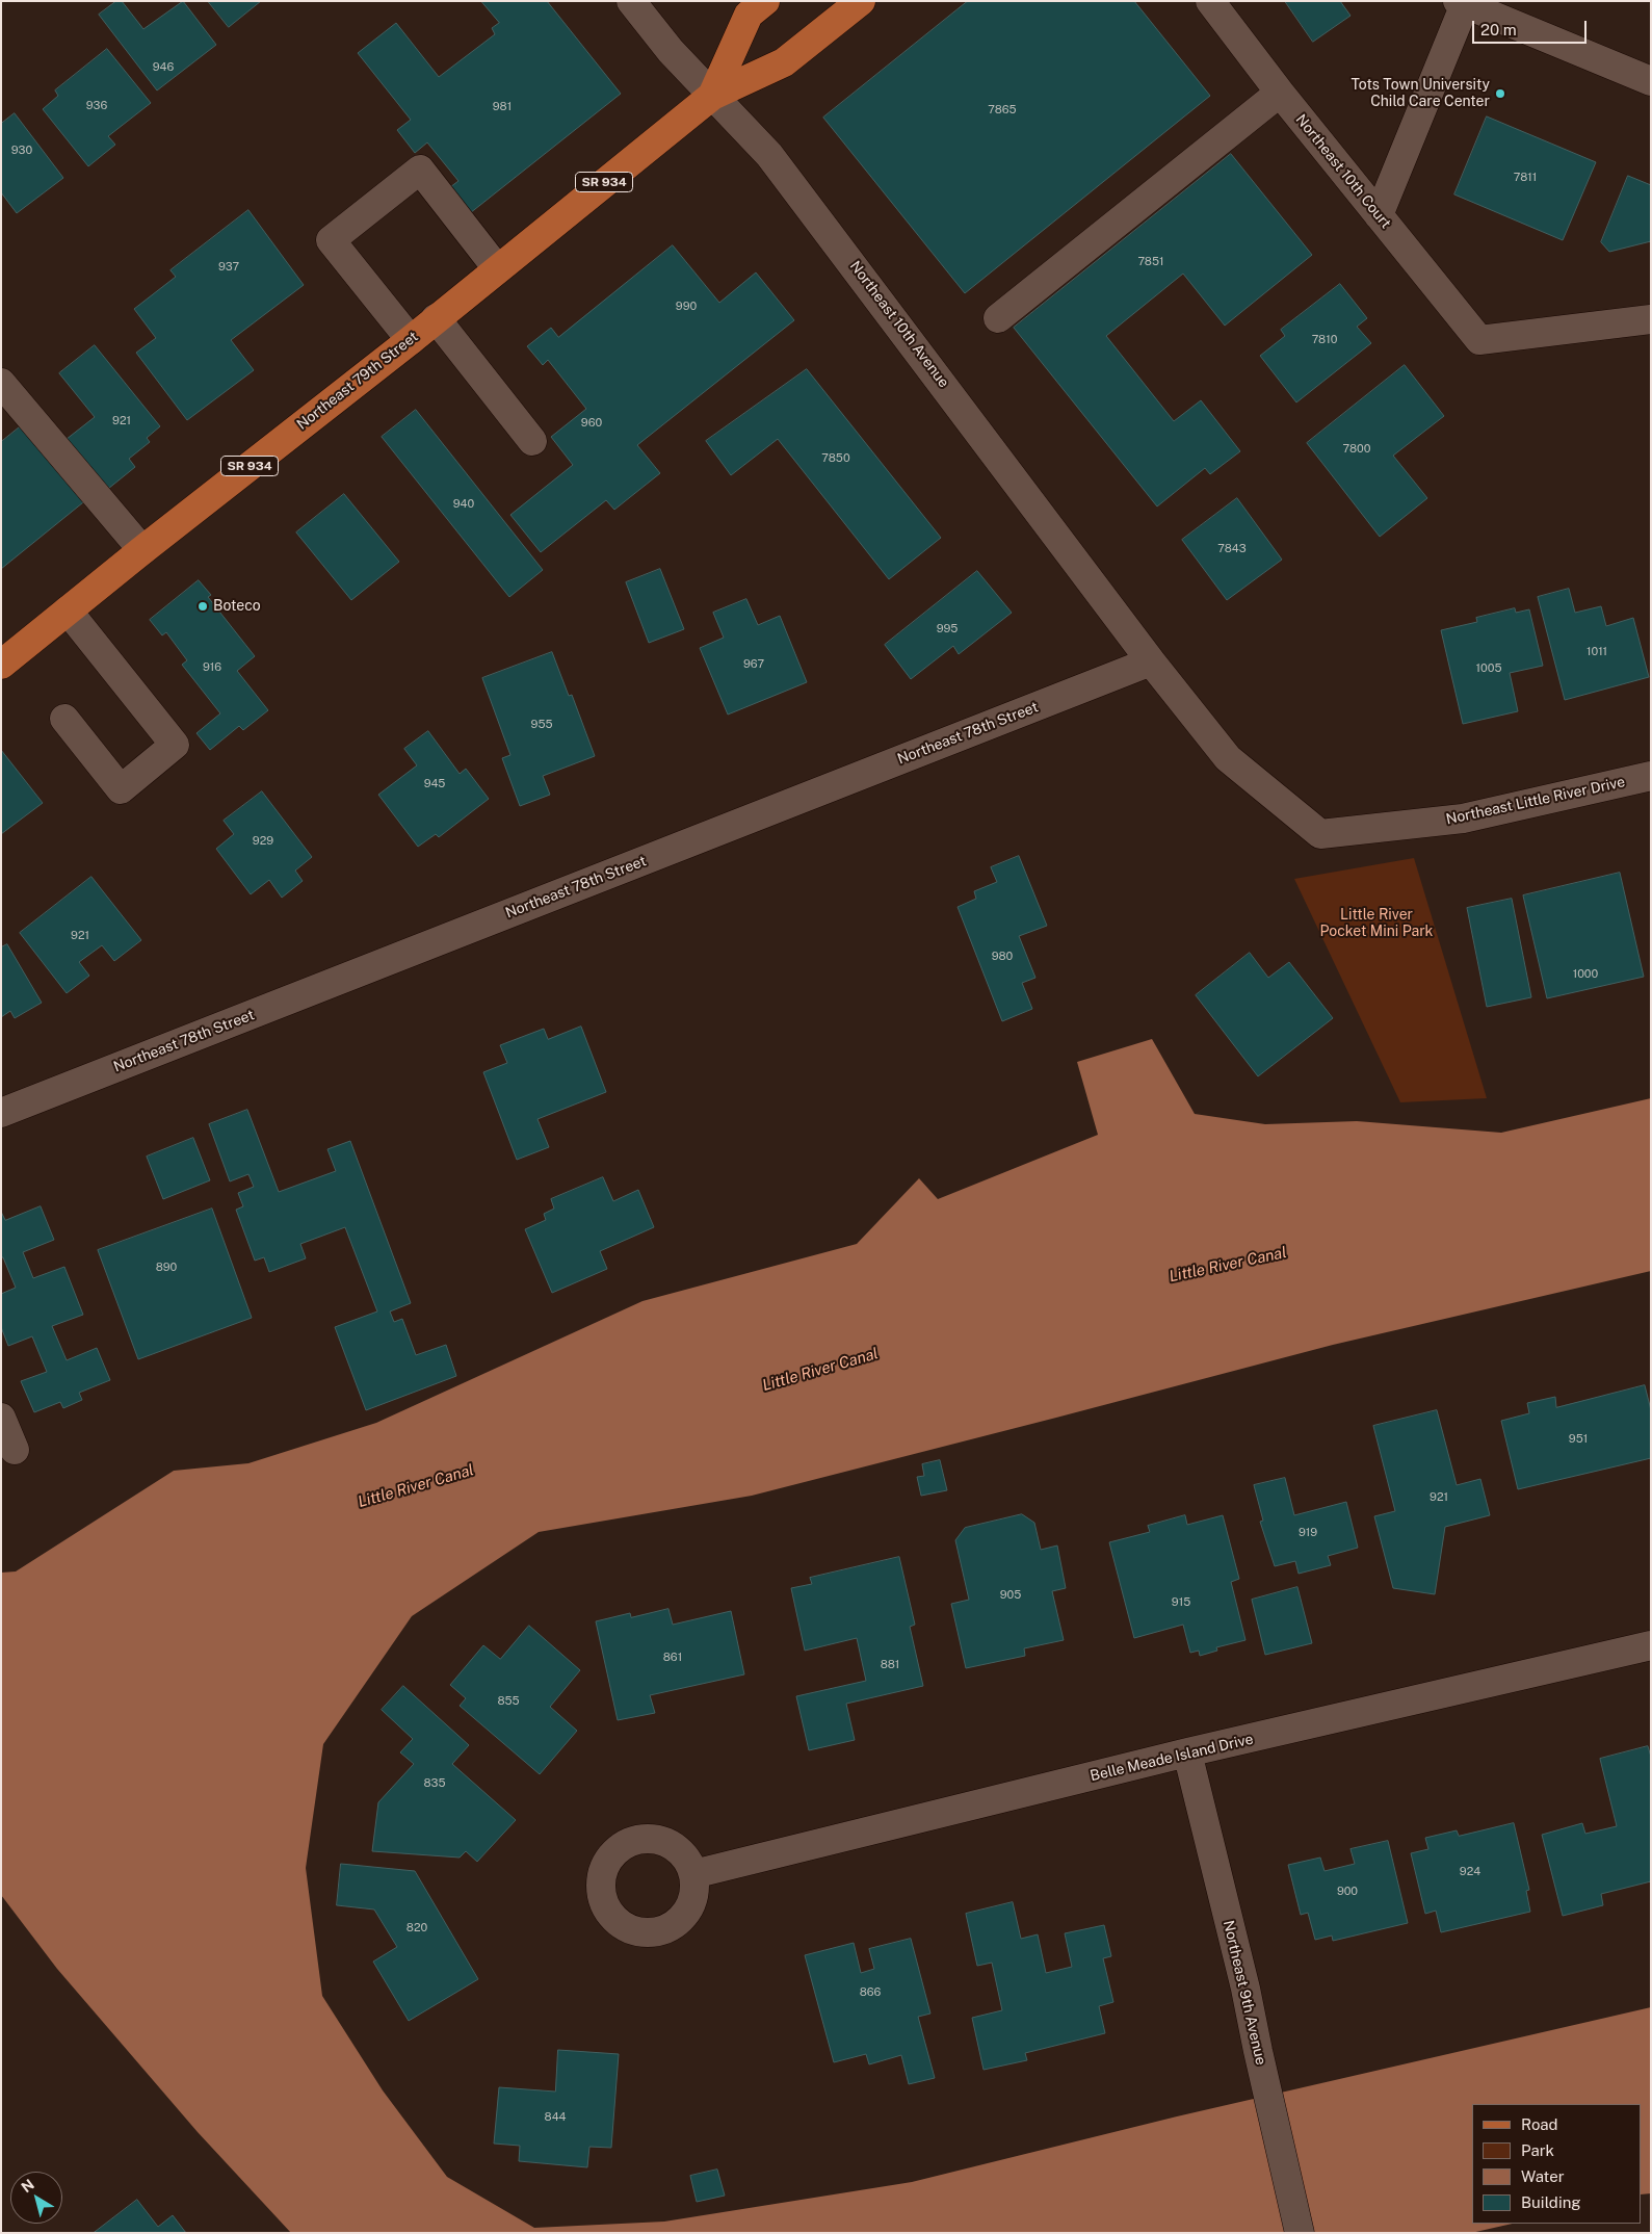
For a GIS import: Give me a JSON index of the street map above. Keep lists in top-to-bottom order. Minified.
{"streets":{"main road":["SR 934","Northeast 79th Street"],"street":["Northeast 10th Court","Northeast 10th Avenue","Northeast 78th Street","Northeast Little River Drive","Belle Meade Island Drive","Northeast 9th Avenue"]},"crossings":[["Northeast 10th Avenue","Northeast 79th Street"],["Northeast 10th Avenue","Northeast 78th Street"],["Northeast 10th Avenue","Northeast Little River Drive"],["Northeast 78th Street","Northeast Little River Drive"],["Belle Meade Island Drive","Northeast 9th Avenue"]],"water":["Little River Canal"],"parks":["Little River Pocket Mini Park"],"places":["Tots Town University Child Care Center","Boteco"],"house_numbers":["946","936","981","7865","930","7811","7851","937","990","7810","921","960","7800","7850","940","7843","995","1011","967","916","1005","955","945","929","921","980","1000","890","951","921","919","905","915","861","881","855","835","924","900","820","866","844"],"legend":["Road","Park","Water","Building"],"scale_bar":"20 m","north":"top left"}
